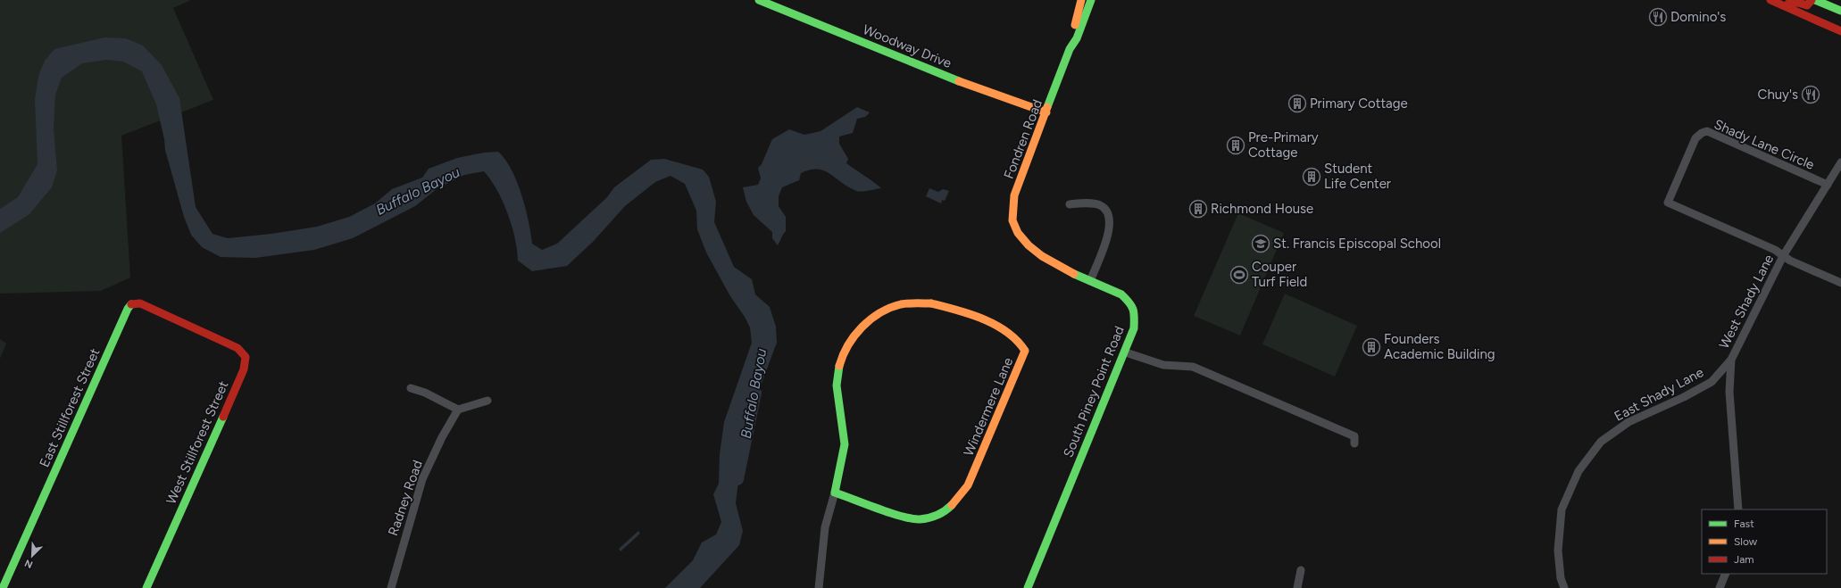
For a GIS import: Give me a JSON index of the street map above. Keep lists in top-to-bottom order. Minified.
{"streets":{"street":["Woodway Drive","Fondren Road","Shady Lane Circle","West Shady Lane","South Piney Point Road","East Shady Lane","Windermere Lane","East Stillforest Street","West Stillforest Street","Radney Road"]},"crossings":[["Woodway Drive","Fondren Road"],["Fondren Road","South Piney Point Road"],["Shady Lane Circle","West Shady Lane"],["West Shady Lane","East Shady Lane"],["East Stillforest Street","West Stillforest Street"]],"water":["Buffalo Bayou"],"places":{"restaurant":["Domino's","Chuy's"],"building":["Primary Cottage","Pre-Primary Cottage","Student Life Center","Richmond House","Founders Academic Building"],"school or university":["St. Francis Episcopal School"],"sports":["Couper Turf Field"]},"legend":["Fast","Slow","Jam"],"north":"bottom left"}
